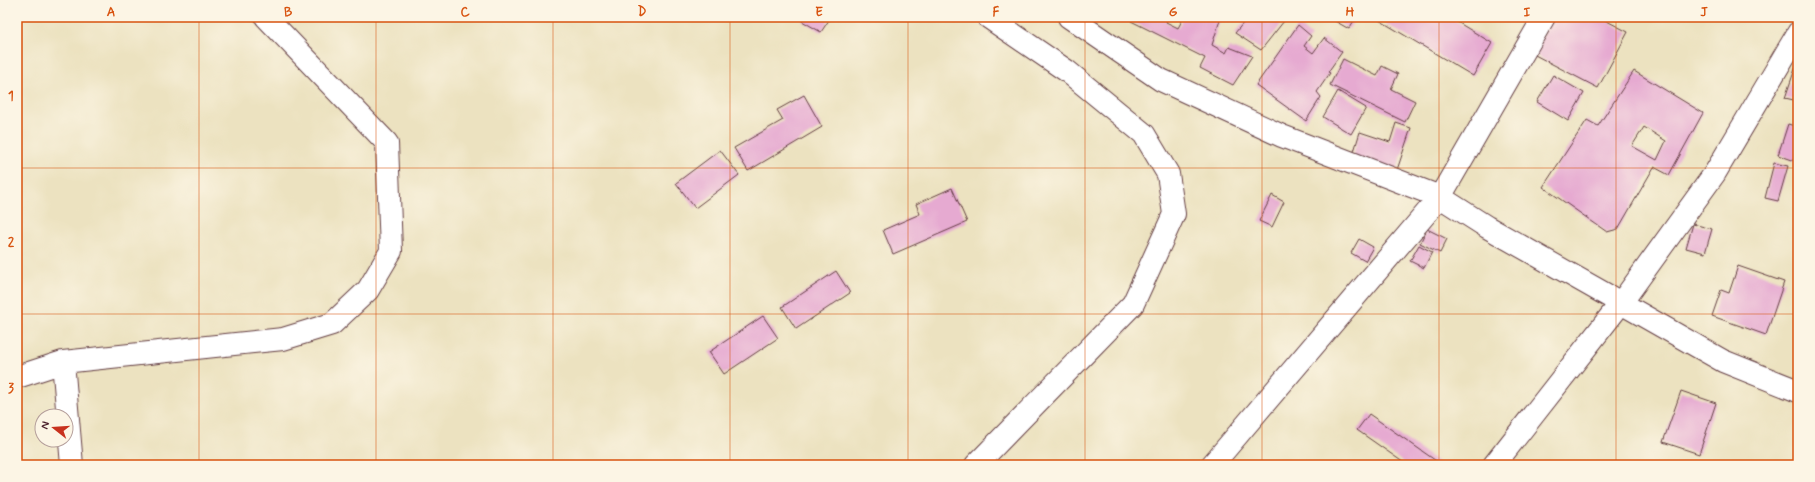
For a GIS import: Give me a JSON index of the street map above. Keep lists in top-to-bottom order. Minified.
{"north":"left","grid":{"columns":["A","B","C","D","E","F","G","H","I","J"],"rows":["1","2","3"]}}
